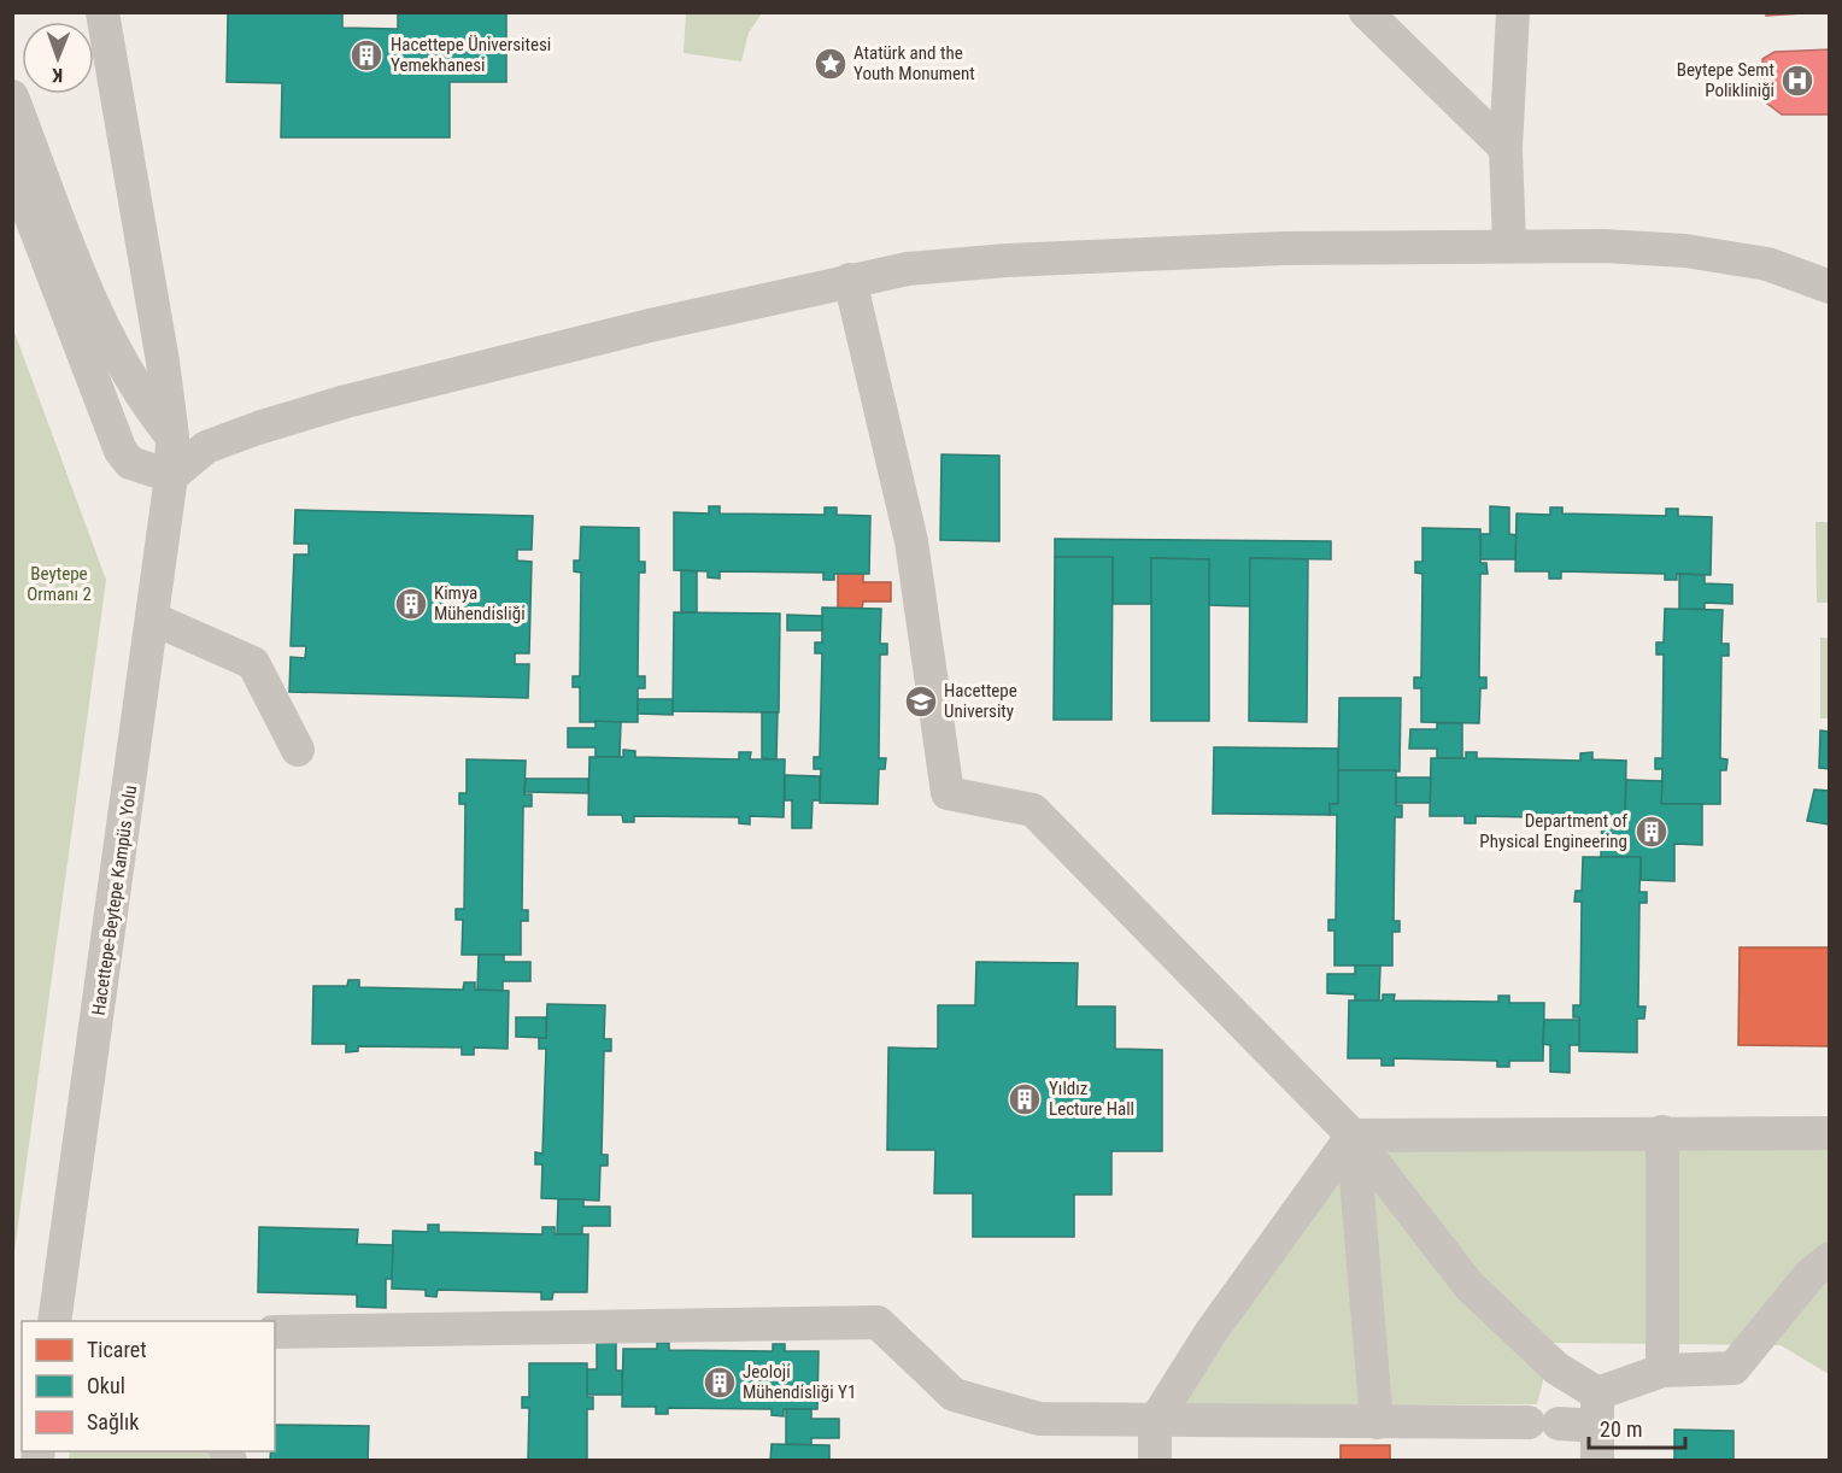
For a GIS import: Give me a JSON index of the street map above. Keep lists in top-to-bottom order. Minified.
{"streets":{"street":["Hacettepe-Beytepe Kampüs Yolu"]},"parks":["Beytepe Ormanı 2"],"places":{"building":["Hacettepe Üniversitesi Yemekhanesi","Kimya Mühendisliği","Department of Physical Engineering","Yıldız Lecture Hall","Jeoloji Mühendisliği Y1"],"place":["Atatürk and the Youth Monument"],"hospital":["Beytepe Semt Polikliniği"],"school or university":["Hacettepe University"]},"legend":["Ticaret","Okul","Sağlık"],"scale_bar":"20 m","north":"bottom"}
